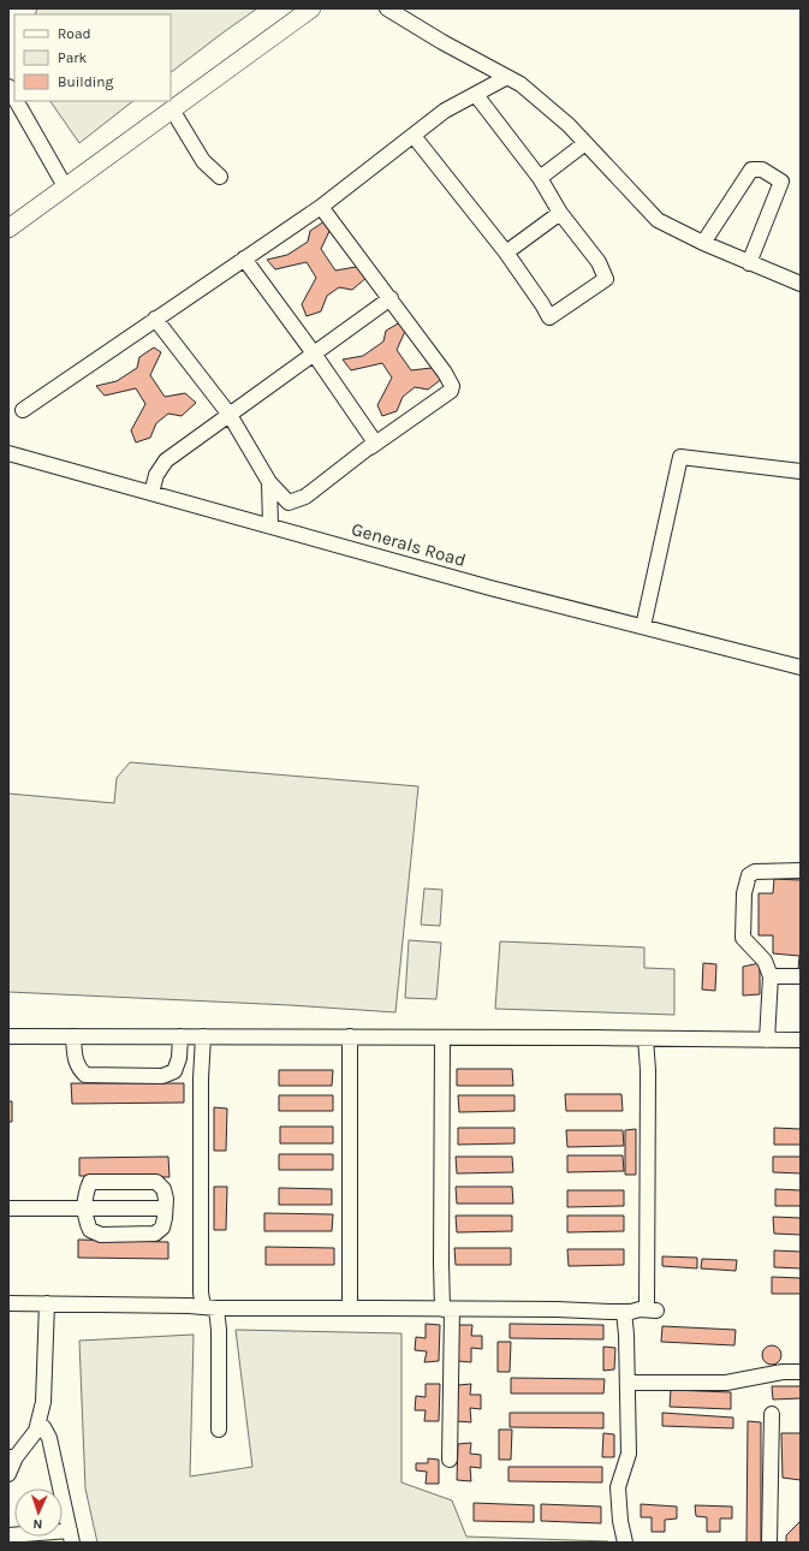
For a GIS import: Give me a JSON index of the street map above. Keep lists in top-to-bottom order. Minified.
{"streets":{"street":["Generals Road"]},"legend":["Road","Park","Building"],"north":"bottom"}
